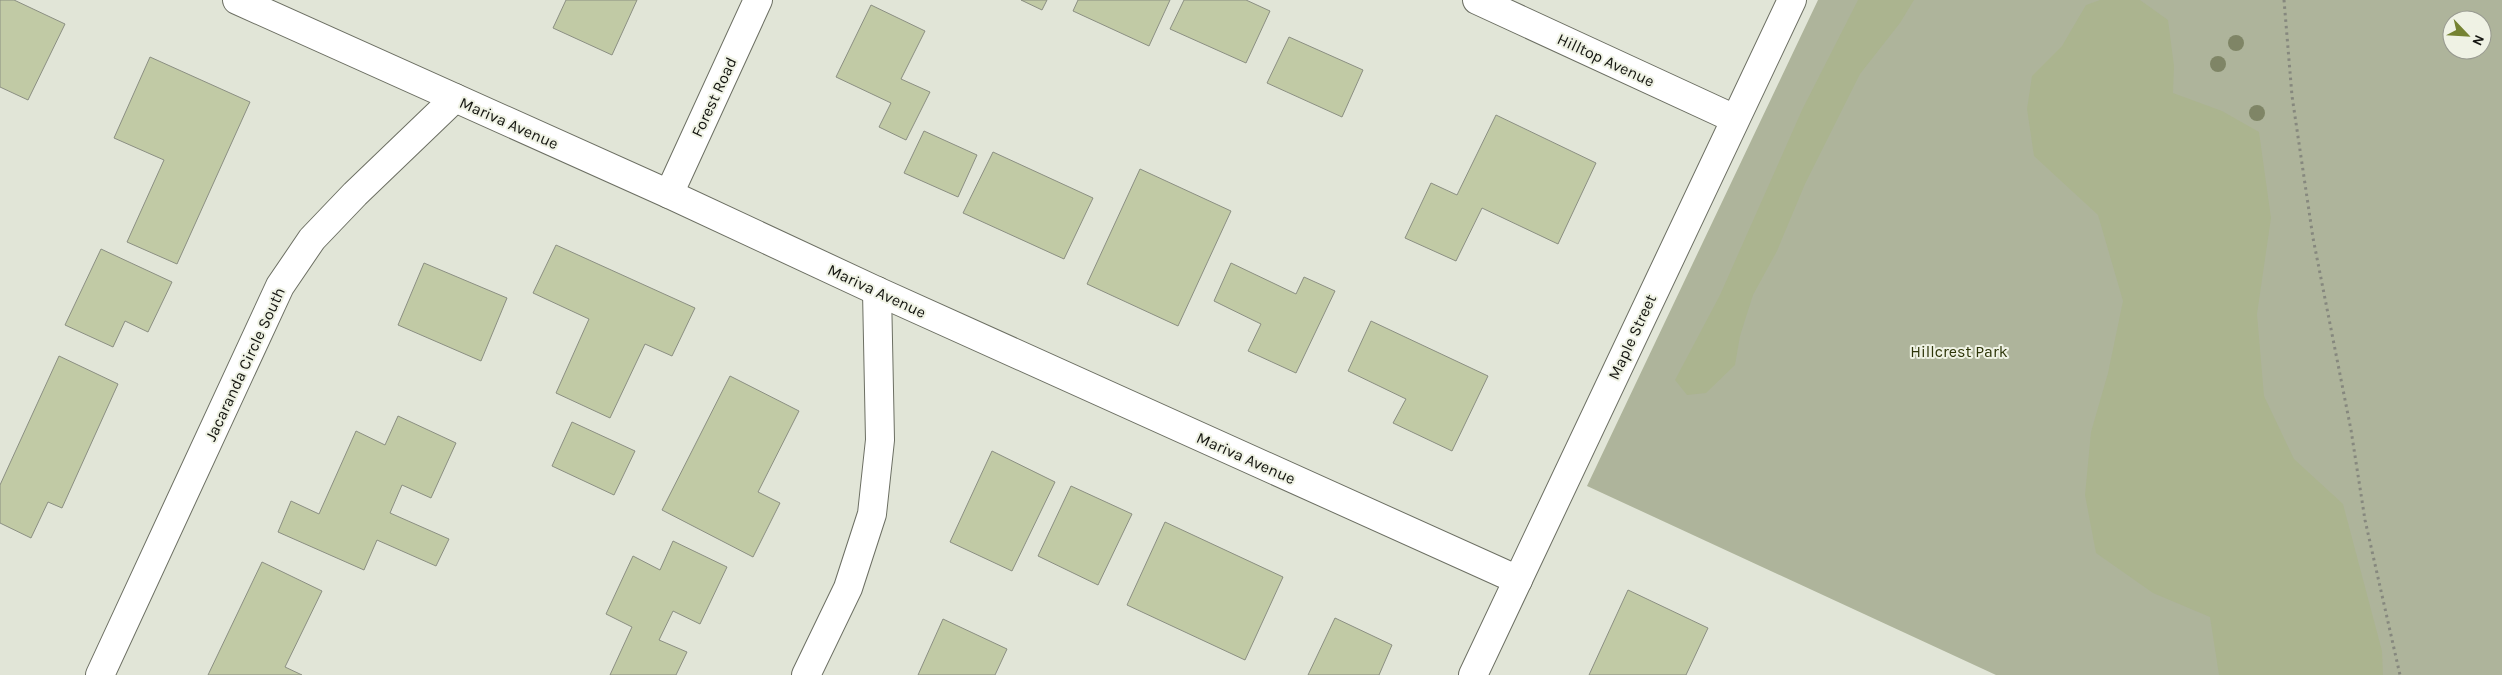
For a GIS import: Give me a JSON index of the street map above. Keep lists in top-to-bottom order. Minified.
{"streets":{"street":["Hilltop Avenue","Forest Road","Mariva Avenue","Maple Street","Jacaranda Circle South"]},"crossings":[["Hilltop Avenue","Maple Street"],["Forest Road","Mariva Avenue"],["Mariva Avenue","Maple Street"],["Mariva Avenue","Jacaranda Circle South"]],"parks":["Hillcrest Park"],"north":"bottom right"}
